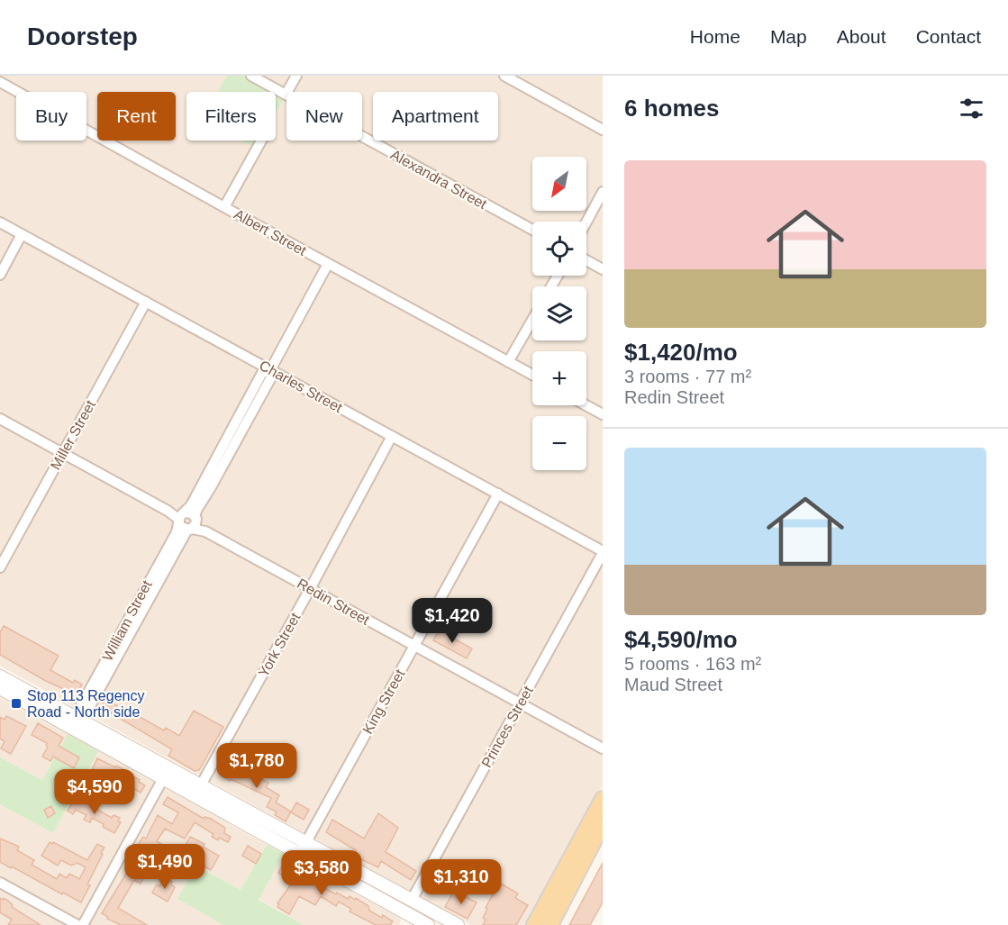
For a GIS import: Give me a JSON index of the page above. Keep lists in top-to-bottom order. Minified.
{"streets":{"street":["Alexandra Street","Albert Street","Charles Street","Miller Street","Redin Street","William Street","York Street","King Street","Princes Street"]},"crossings":[["Albert Street","William Street"],["Charles Street","Miller Street"],["Charles Street","William Street"],["Charles Street","York Street"],["Charles Street","King Street"],["Charles Street","Princes Street"],["Redin Street","William Street"],["Redin Street","York Street"],["Redin Street","King Street"],["Redin Street","Princes Street"]],"places":{"transit":["Stop 113 Regency Road - North side"]},"north":"bottom left","page":{"header":"Doorstep","nav":["Home","Map","About","Contact"],"heading":"6 homes","chip":["Buy","Rent","Filters","New","Apartment"],"list":[{"name":"$1,420/mo","note":"3 rooms · 77 m² · Redin Street"},{"name":"$4,590/mo","note":"5 rooms · 163 m² · Maud Street"}],"map_buttons":["+","−"],"price":["$1,420","$1,780","$4,590","$1,490","$3,580","$1,310"]}}
